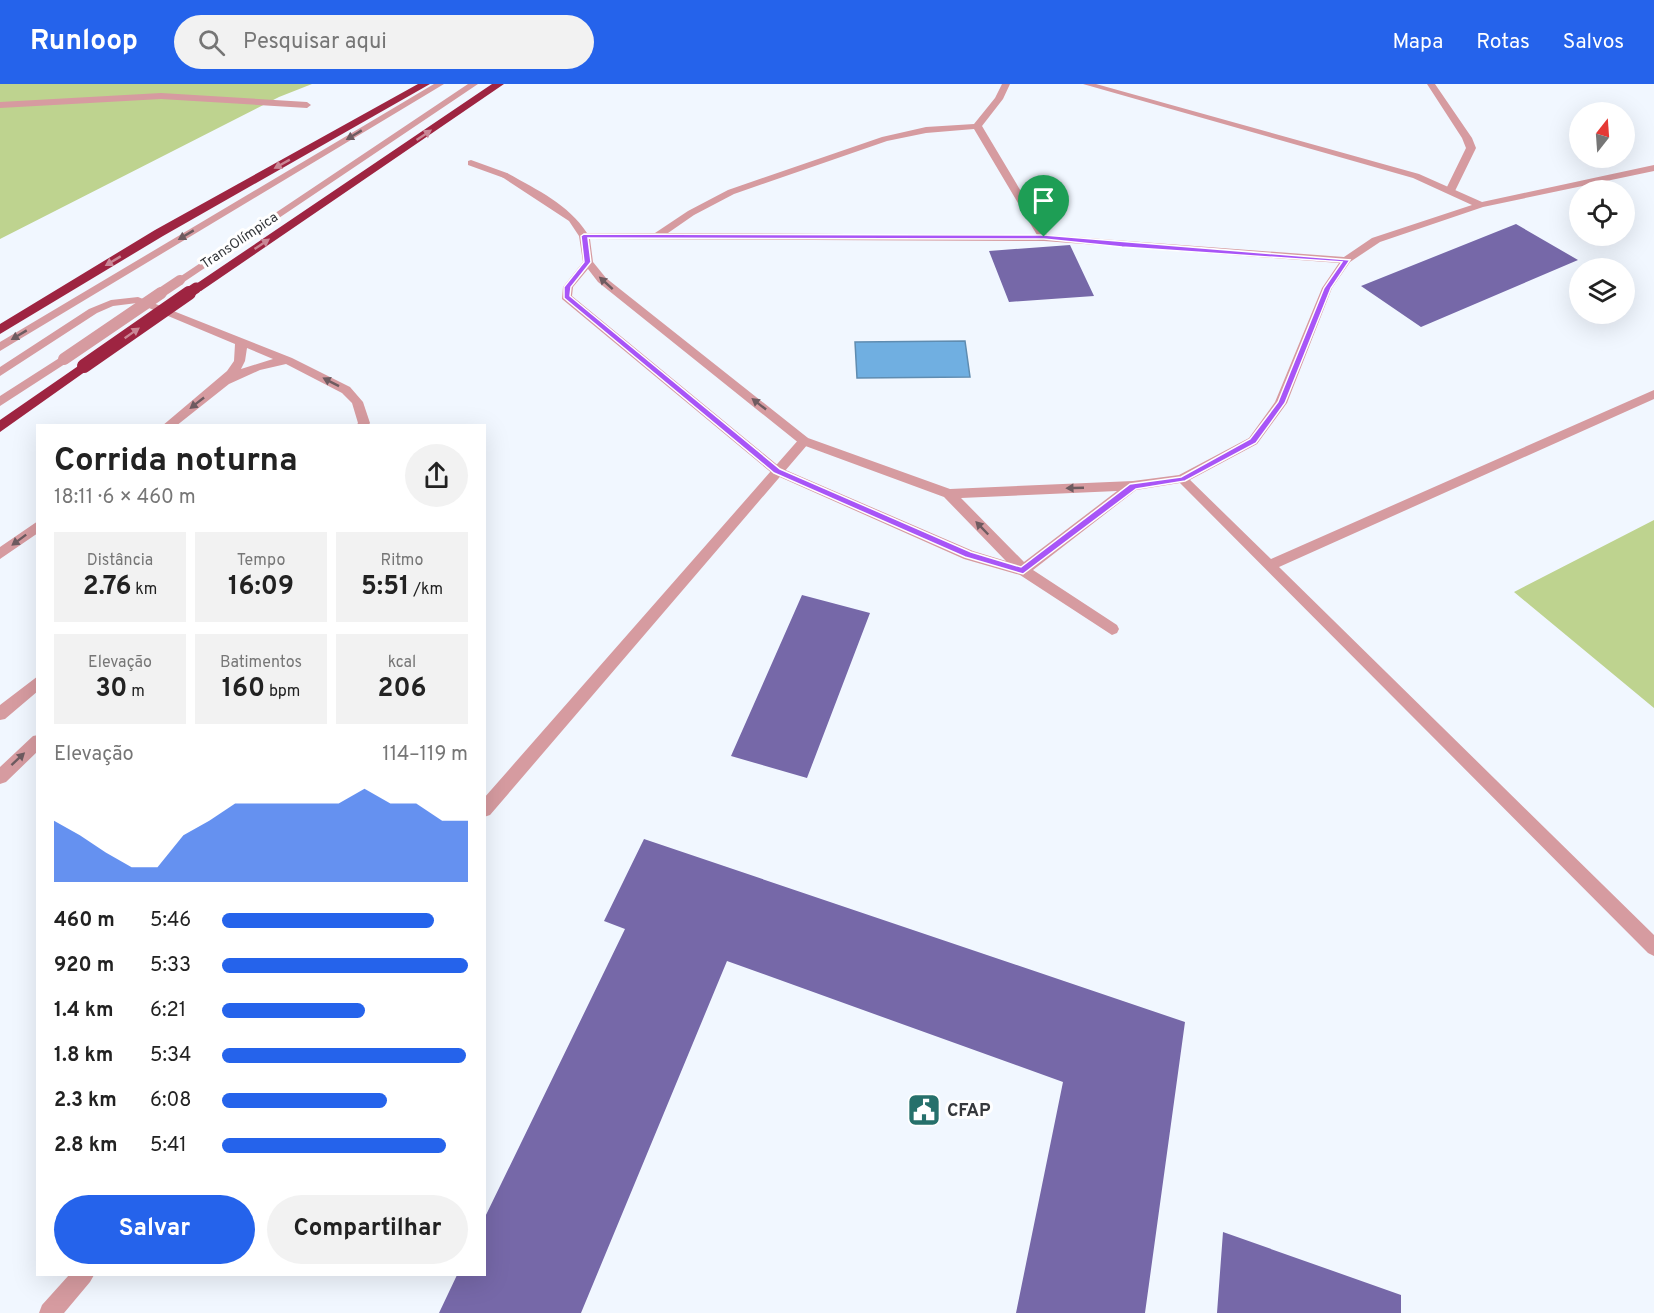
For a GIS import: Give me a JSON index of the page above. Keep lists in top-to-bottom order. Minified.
{"streets":{"highway":["TransOlímpica"]},"places":{"public building":["CFAP"]},"north":"top","page":{"header":"Runloop","search":"Pesquisar aqui","nav":["Mapa","Rotas","Salvos"],"heading":["Corrida noturna","18:11 · 6 × 460 m"],"stats":[["Distância","2.76 km"],["Tempo","16:09"],["Ritmo","5:51 /km"],["Elevação","30 m"],["Batimentos","160 bpm"],["kcal","206"]],"chart":["Elevação","114–119 m"],"list":[{"name":"460 m","note":"5:46"},{"name":"920 m","note":"5:33"},{"name":"1.4 km","note":"6:21"},{"name":"1.8 km","note":"5:34"},{"name":"2.3 km","note":"6:08"},{"name":"2.8 km","note":"5:41"}],"buttons":["Salvar","Compartilhar"]}}
